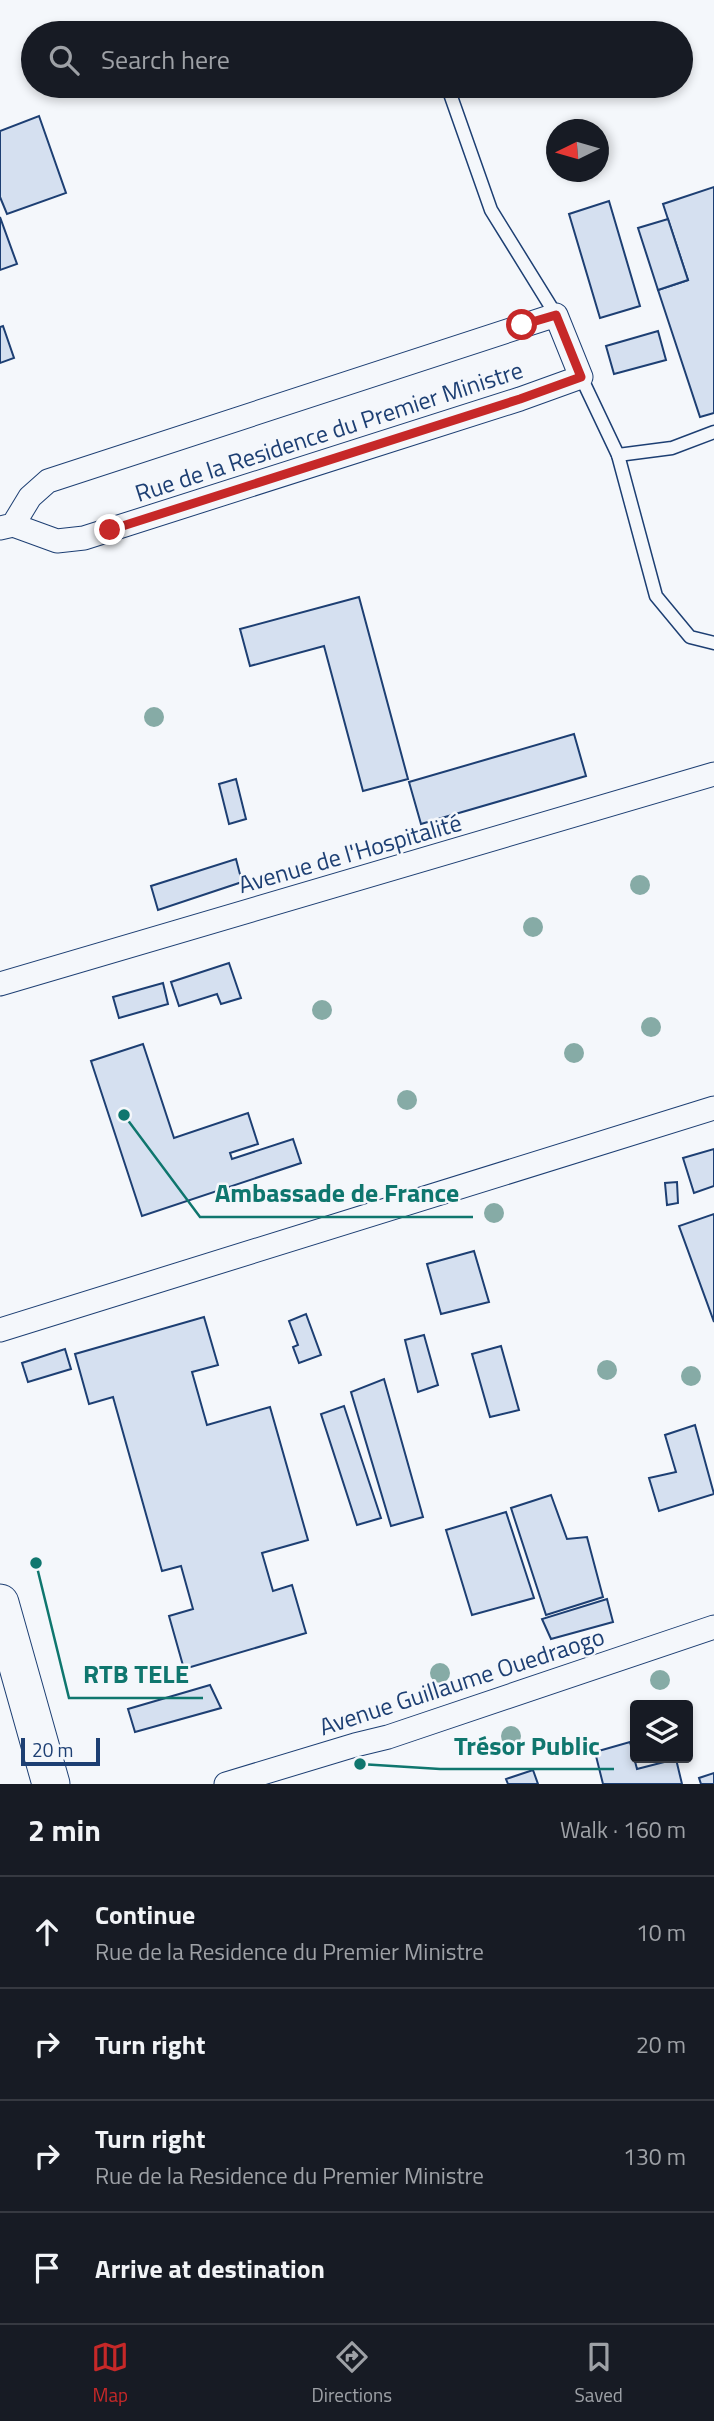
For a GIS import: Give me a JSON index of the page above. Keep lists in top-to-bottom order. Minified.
{"streets":{"street":["Rue de la Residence du Premier Ministre","Avenue de l'Hospitalité","Avenue Guillaume Ouedraogo"]},"places":["Ambassade de France","RTB TELE","Trésor Public"],"scale_bar":"20 m","north":"left","page":{"search":"Search here","scale":"20 m","heading":["2 min","Walk · 160 m"],"list":[["Continue","Rue de la Residence du Premier Ministre","10 m"],["Turn right","20 m"],["Turn right","Rue de la Residence du Premier Ministre","130 m"],"Arrive at destination"],"nav":["Map","Directions","Saved"]}}
